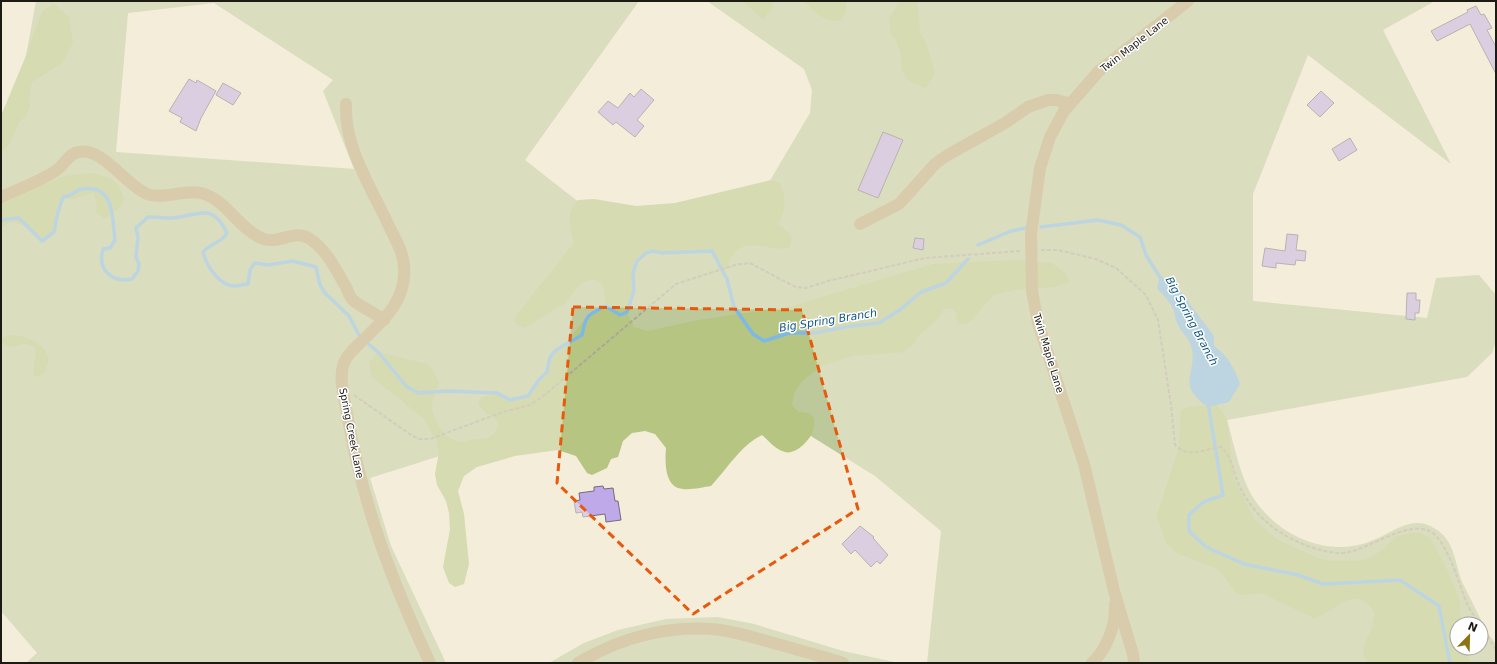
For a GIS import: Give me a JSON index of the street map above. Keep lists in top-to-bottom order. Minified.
{"streets":{"street":["Twin Maple Lane","Spring Creek Lane"]},"water":["Big Spring Branch"],"north":"top right"}
